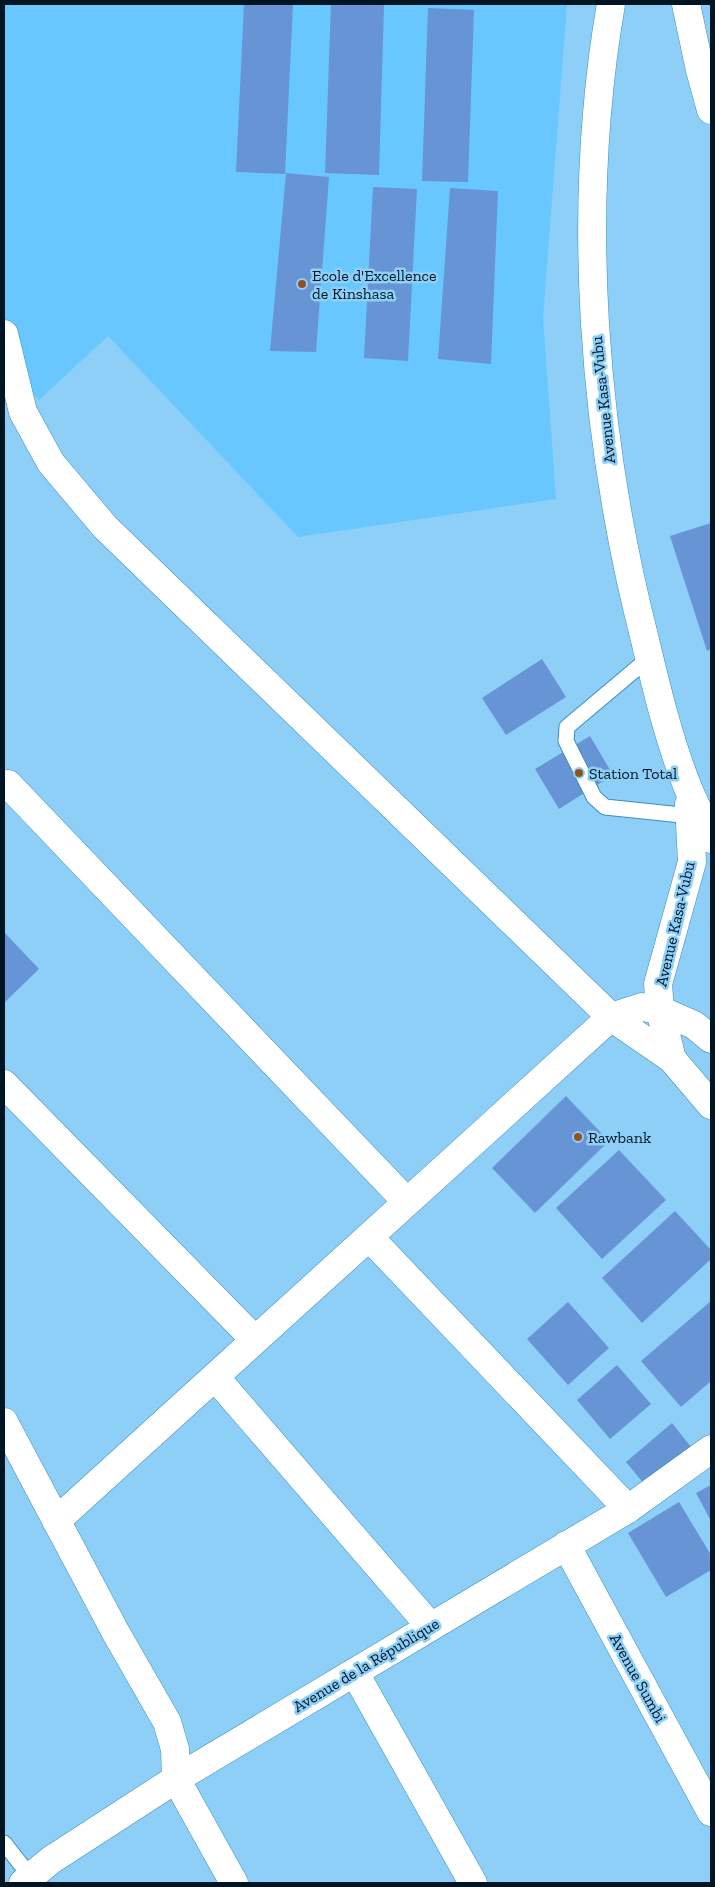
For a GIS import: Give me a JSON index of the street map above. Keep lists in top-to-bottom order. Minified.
{"streets":{"street":["Avenue Kasa-Vubu","Avenue de la République","Avenue Sumbi"]},"crossings":[["Avenue de la République","Avenue Sumbi"]],"places":["Ecole d'Excellence de Kinshasa","Station Total","Rawbank"]}
